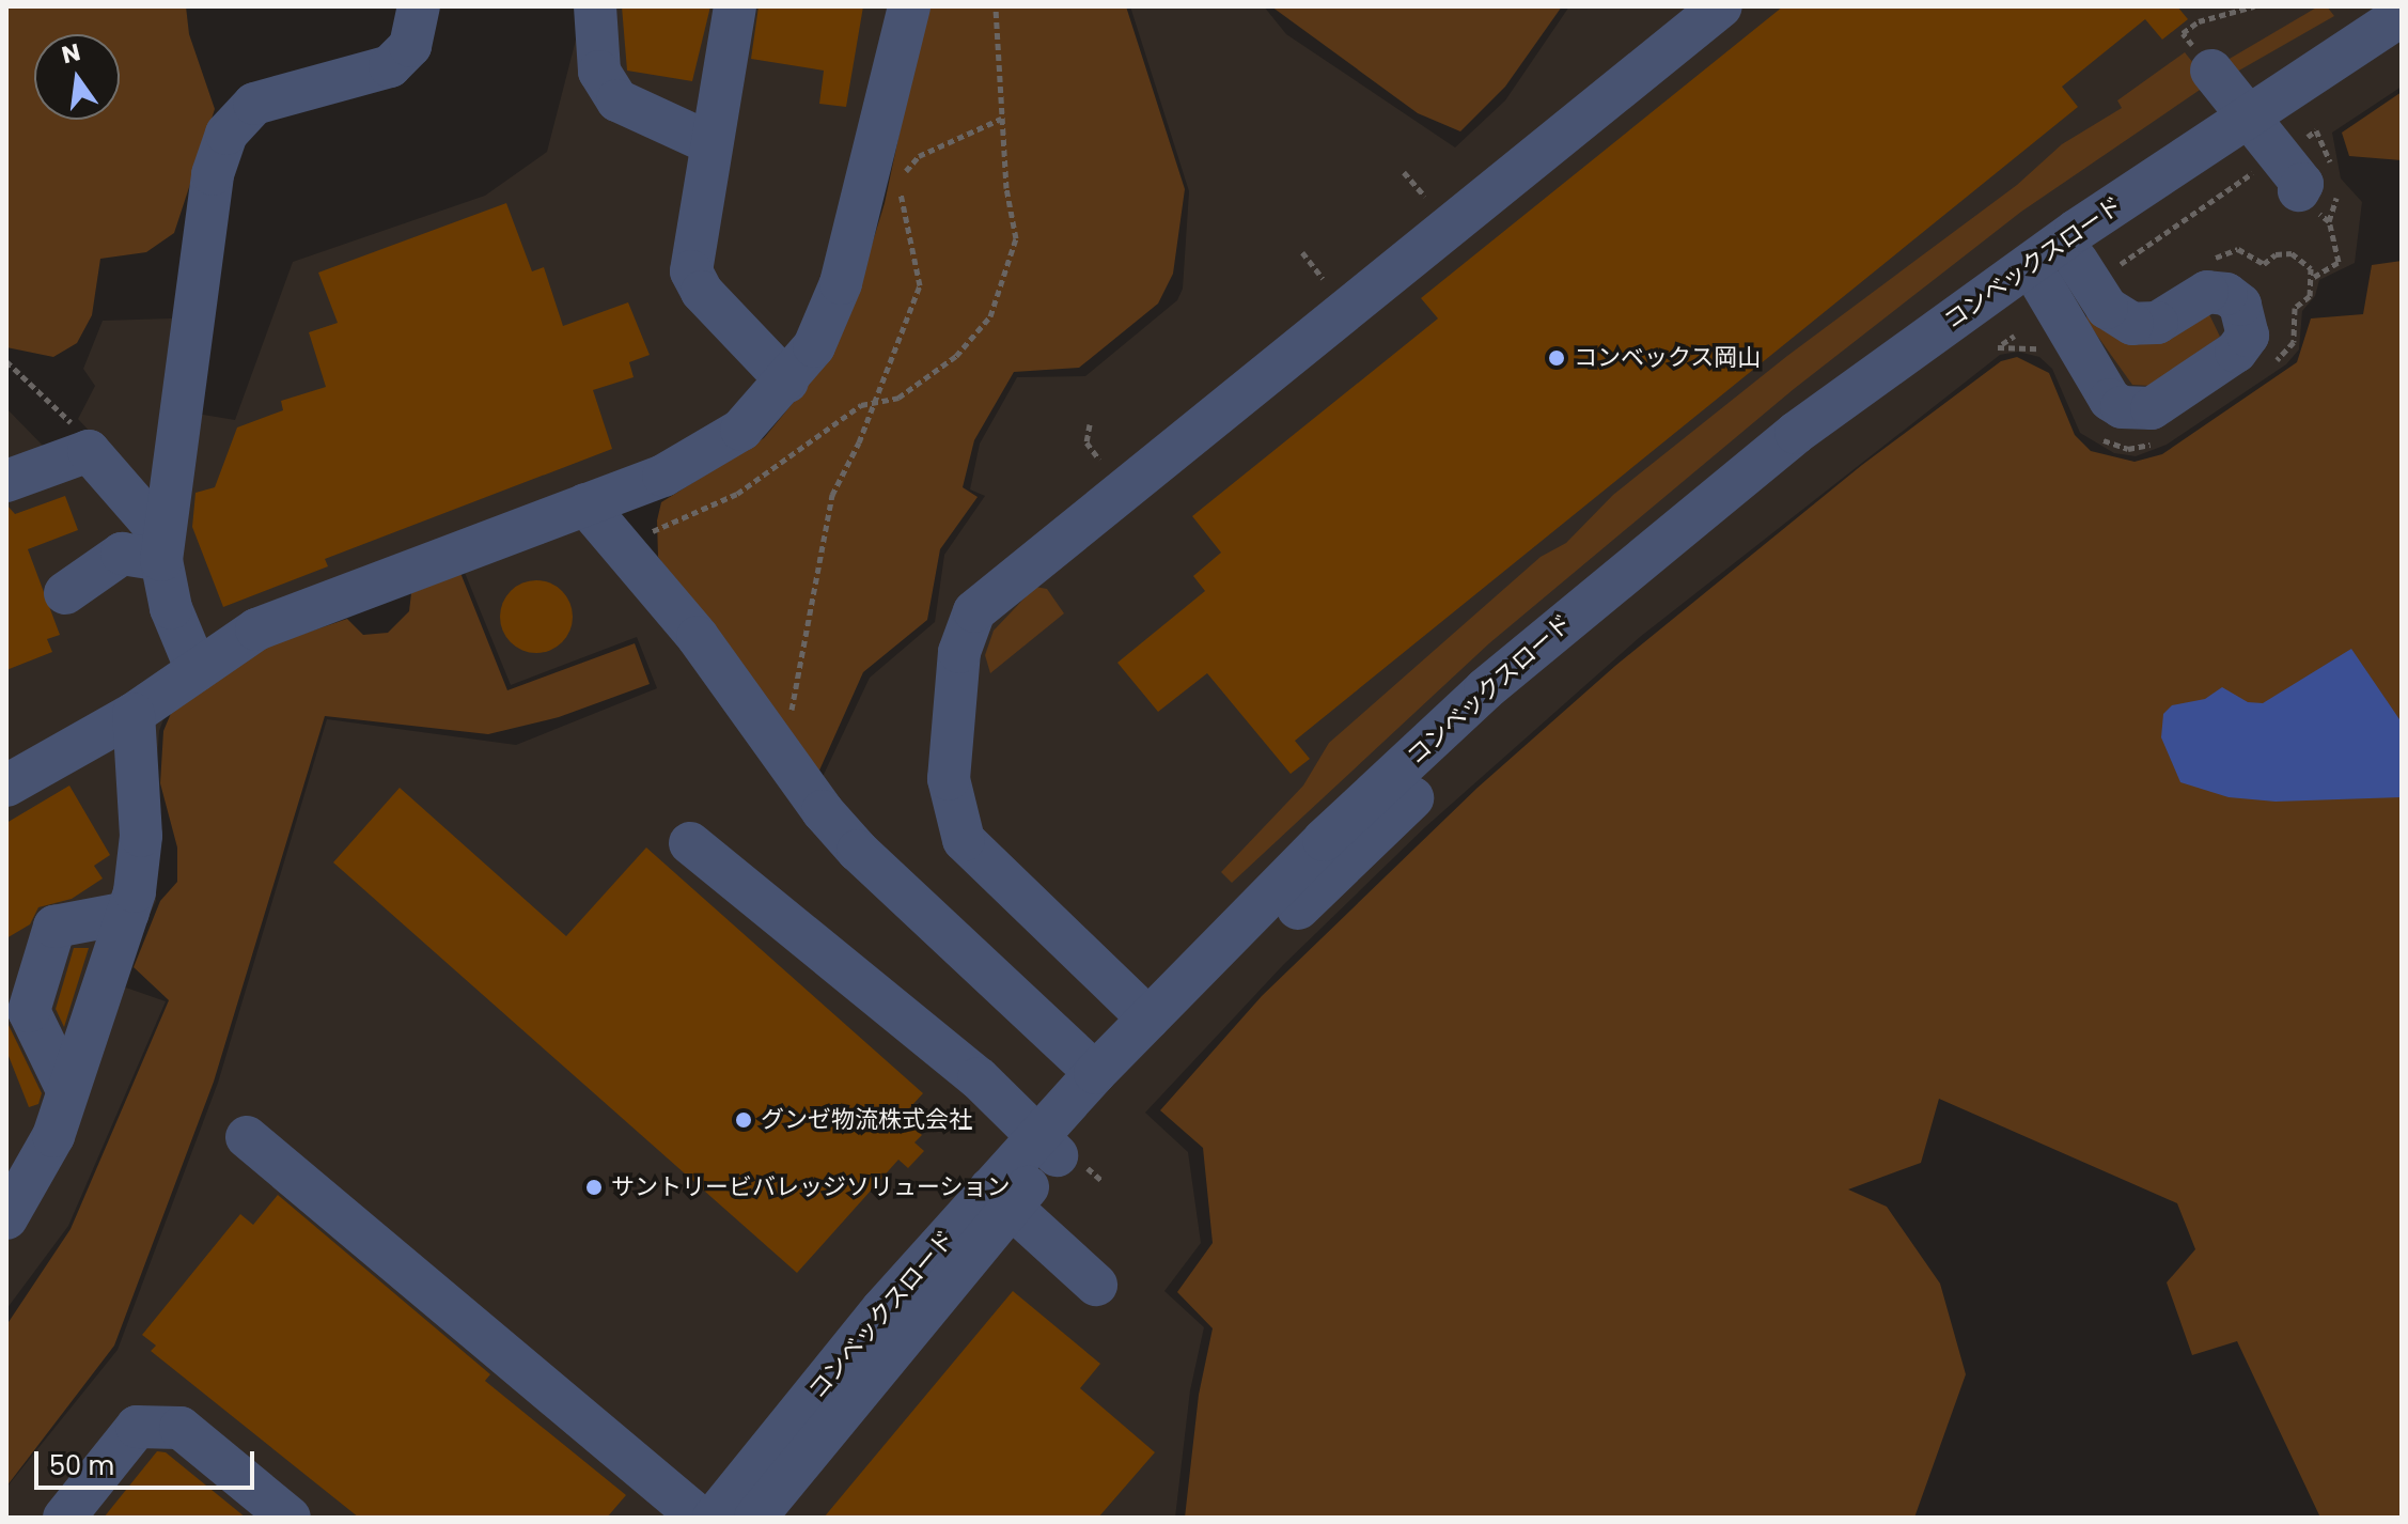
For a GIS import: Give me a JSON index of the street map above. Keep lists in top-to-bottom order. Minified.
{"streets":{"street":["コンベックスロード"]},"places":["コンベックス岡山","グンゼ物流株式会社","サントリービバレッジソリューション"],"scale_bar":"50 m","north":"top"}
